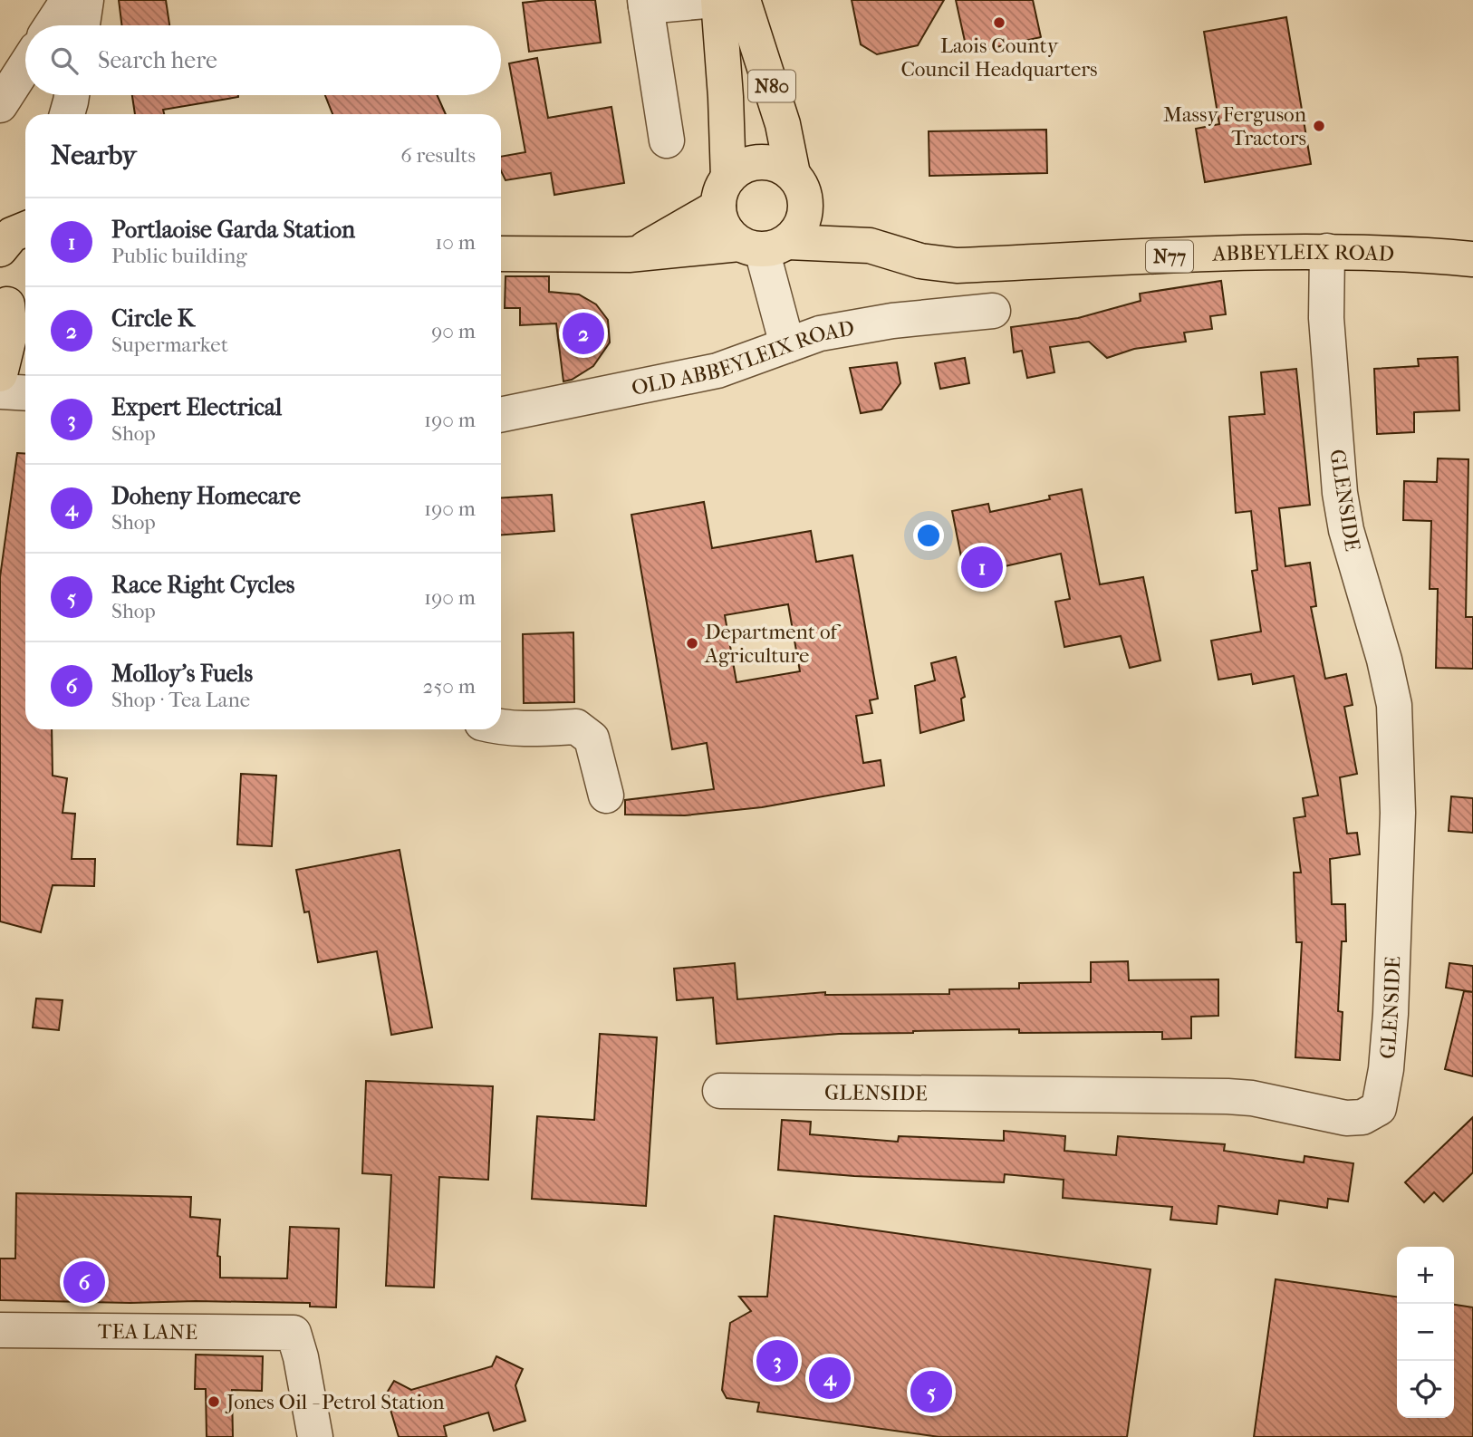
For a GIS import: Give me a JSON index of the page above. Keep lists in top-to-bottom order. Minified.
{"streets":{"main road":["N80","ABBEYLEIX ROAD","N77"],"street":["OLD ABBEYLEIX ROAD","GLENSIDE","TEA LANE"]},"crossings":[["N80","N77"],["ABBEYLEIX ROAD","N77"],["ABBEYLEIX ROAD","GLENSIDE"]],"places":["Laois County Council Headquarters","Massy Ferguson Tractors","Department of Agriculture","Jones Oil - Petrol Station"],"page":{"search":"Search here","heading":["Nearby","6 results"],"list":[{"mark":"1","name":"Portlaoise Garda Station","note":"Public building","value":"10 m"},{"mark":"2","name":"Circle K","note":"Supermarket","value":"90 m"},{"mark":"3","name":"Expert Electrical","note":"Shop","value":"190 m"},{"mark":"4","name":"Doheny Homecare","note":"Shop","value":"190 m"},{"mark":"5","name":"Race Right Cycles","note":"Shop","value":"190 m"},{"mark":"6","name":"Molloy's Fuels","note":"Shop · Tea Lane","value":"250 m"}],"pins":["2","1","6","3","4","5"],"map_buttons":["+","−"]}}
